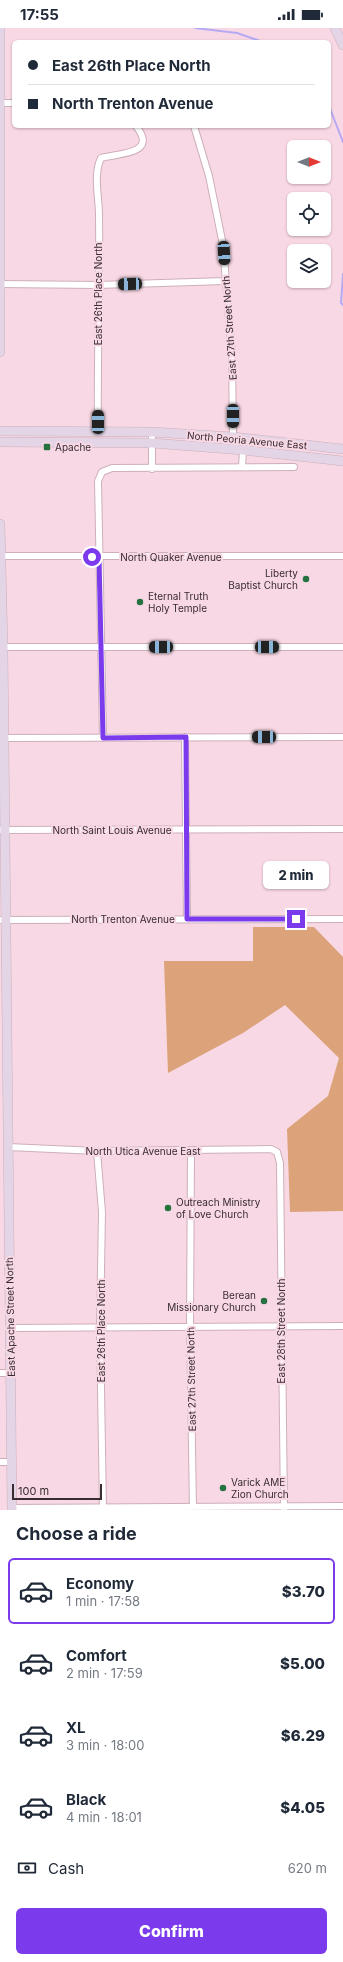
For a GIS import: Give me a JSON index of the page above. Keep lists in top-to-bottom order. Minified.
{"streets":{"main road":["North Peoria Avenue East","East Apache Street North"],"street":["East 26th Place North","East 27th Street North","North Quaker Avenue","North Saint Louis Avenue","North Trenton Avenue","North Utica Avenue East","East 28th Street North"]},"crossings":[["East 26th Place North","North Peoria Avenue East"],["East 26th Place North","North Utica Avenue East"],["East 27th Street North","North Peoria Avenue East"],["East 27th Street North","North Utica Avenue East"],["North Quaker Avenue","East Apache Street North"],["North Saint Louis Avenue","East Apache Street North"],["North Trenton Avenue","East Apache Street North"],["North Utica Avenue East","East Apache Street North"],["North Utica Avenue East","East 28th Street North"]],"places":{"transit":["Apache"],"other":["Liberty Baptist Church","Eternal Truth Holy Temple","Outreach Ministry of Love Church","Berean Missionary Church","Varick AME Zion Church"]},"scale_bar":"100 m","north":"right","page":{"status":"17:55","banner":["East 26th Place North","North Trenton Avenue"],"bubble":"2 min","scale":"100 m","heading":"Choose a ride","list":[{"name":"Economy","note":"1 min · 17:58","value":"$3.70"},{"name":"Comfort","note":"2 min · 17:59","value":"$5.00"},{"name":"XL","note":"3 min · 18:00","value":"$6.29"},{"name":"Black","note":"4 min · 18:01","value":"$4.05"}],"pay":["Cash","620 m"],"buttons":"Confirm"}}
